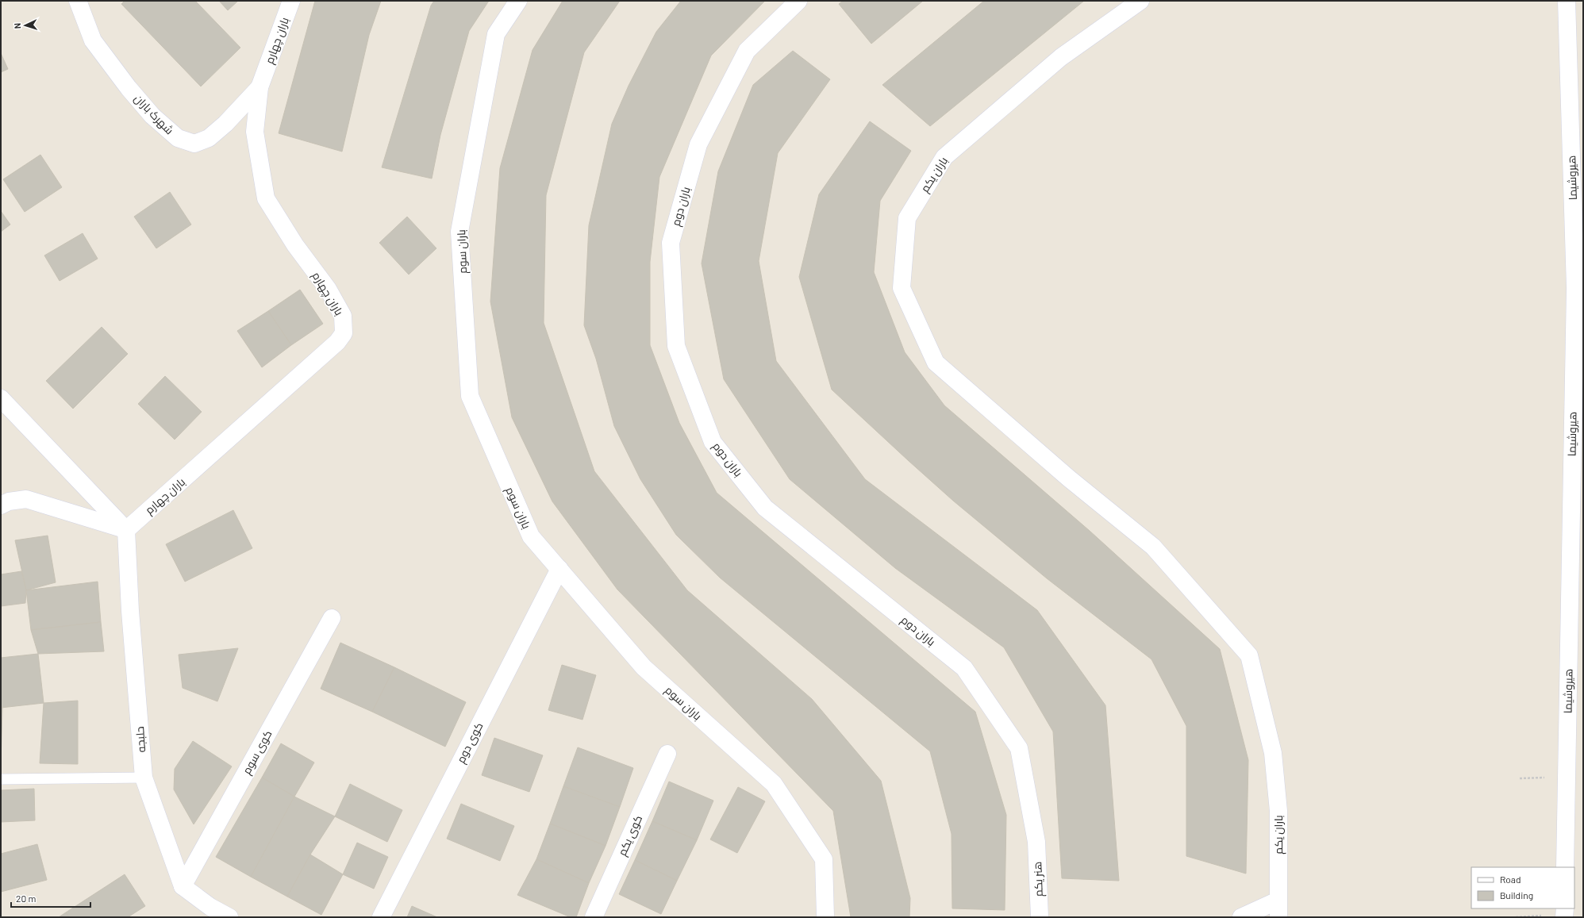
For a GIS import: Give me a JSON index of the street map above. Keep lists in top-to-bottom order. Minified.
{"streets":{"street":["باران چهارم","شهرک باران","باران یکم","هیروشیما","باران دوم","باران سوم","حلبجه","کوی دوم","کوی سوم","کوی یکم","هنر یکم"]},"crossings":[["باران چهارم","شهرک باران"],["باران چهارم","حلبجه"],["باران دوم","هنر یکم"],["باران سوم","کوی دوم"],["حلبجه","کوی سوم"]],"legend":["Road","Building"],"scale_bar":"20 m","north":"left"}
